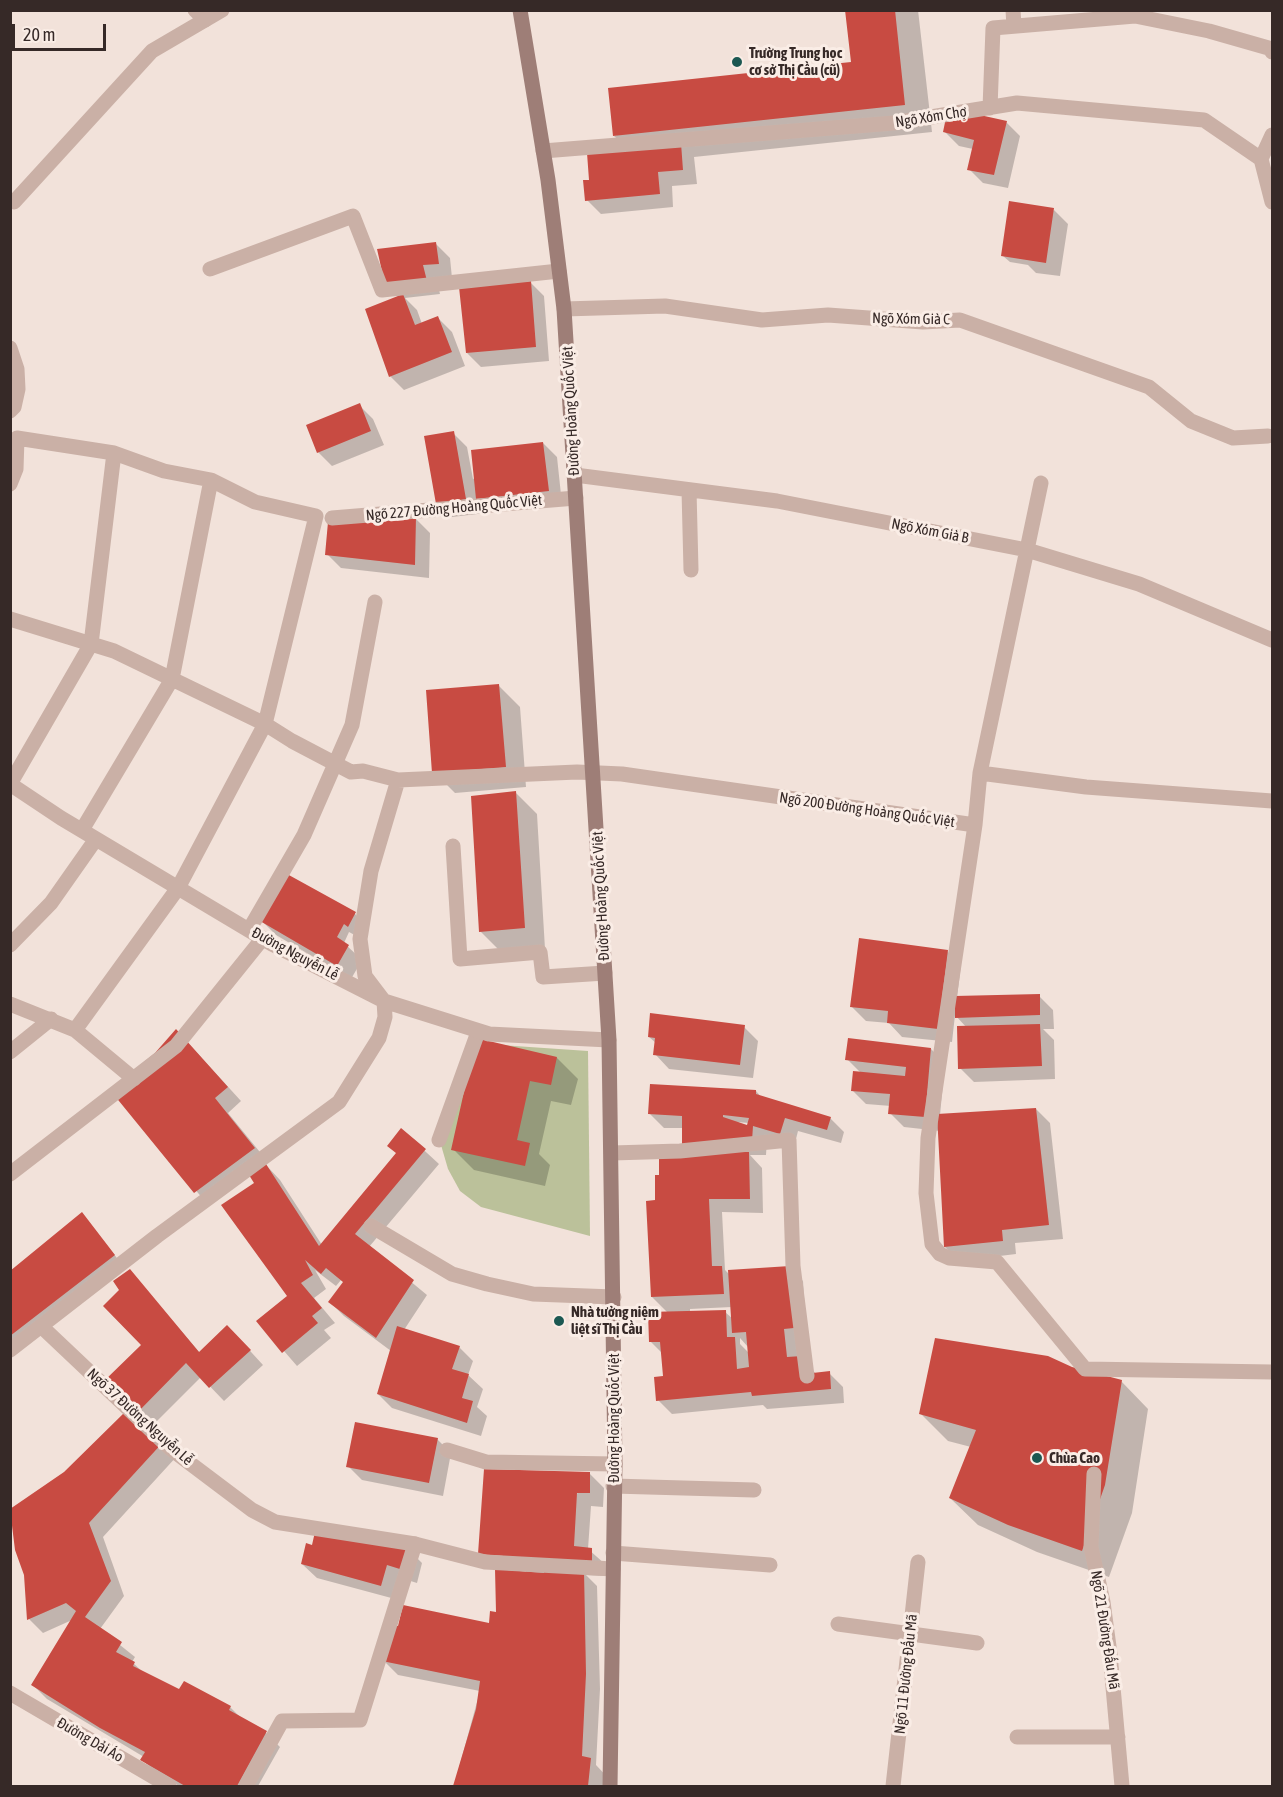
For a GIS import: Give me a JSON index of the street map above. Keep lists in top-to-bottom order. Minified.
{"streets":{"main road":["Đường Hoàng Quốc Việt"],"street":["Ngõ Xóm Chợ","Ngõ Xóm Già C","Ngõ 227 Đường Hoàng Quốc Việt","Ngõ Xóm Già B","Ngõ 200 Đường Hoàng Quốc Việt","Đường Nguyễn Lễ","Ngõ 37 Đường Nguyễn Lễ","Ngõ 21 Đường Đấu Mã","Ngõ 11 Đường Đấu Mã","Đường Dải Áo"]},"crossings":[["Ngõ Xóm Chợ","Đường Hoàng Quốc Việt"],["Ngõ Xóm Già C","Đường Hoàng Quốc Việt"],["Đường Hoàng Quốc Việt","Ngõ 227 Đường Hoàng Quốc Việt"],["Đường Hoàng Quốc Việt","Ngõ Xóm Già B"],["Đường Hoàng Quốc Việt","Ngõ 200 Đường Hoàng Quốc Việt"],["Đường Hoàng Quốc Việt","Đường Nguyễn Lễ"],["Đường Hoàng Quốc Việt","Ngõ 37 Đường Nguyễn Lễ"],["Ngõ Xóm Già B","Ngõ 200 Đường Hoàng Quốc Việt"]],"places":["Trường Trung học cơ sở Thị Cầu (cũ)","Nhà tưởng niệm liệt sĩ Thị Cầu","Chùa Cao"],"scale_bar":"20 m"}
